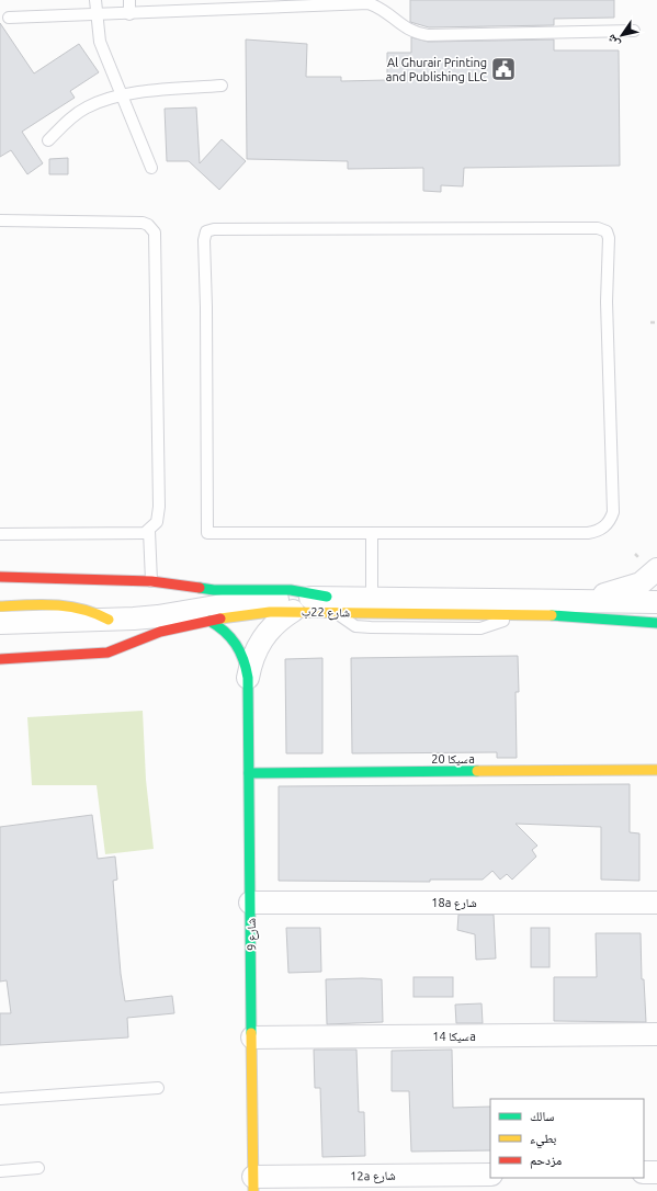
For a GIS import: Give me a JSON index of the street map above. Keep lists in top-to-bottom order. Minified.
{"streets":{"main road":["شارع 22ب","سيكا 20a","شارع 9"],"street":["18a شارع","سيكا 14a","12a شارع"]},"crossings":[["شارع 22ب","شارع 9"],["سيكا 20a","شارع 9"],["18a شارع","شارع 9"],["شارع 9","سيكا 14a"],["شارع 9","12a شارع"]],"places":{"public building":["Al Ghurair Printing and Publishing LLC"]},"legend":["سالك","بطيء","مزدحم"],"north":"bottom left"}
